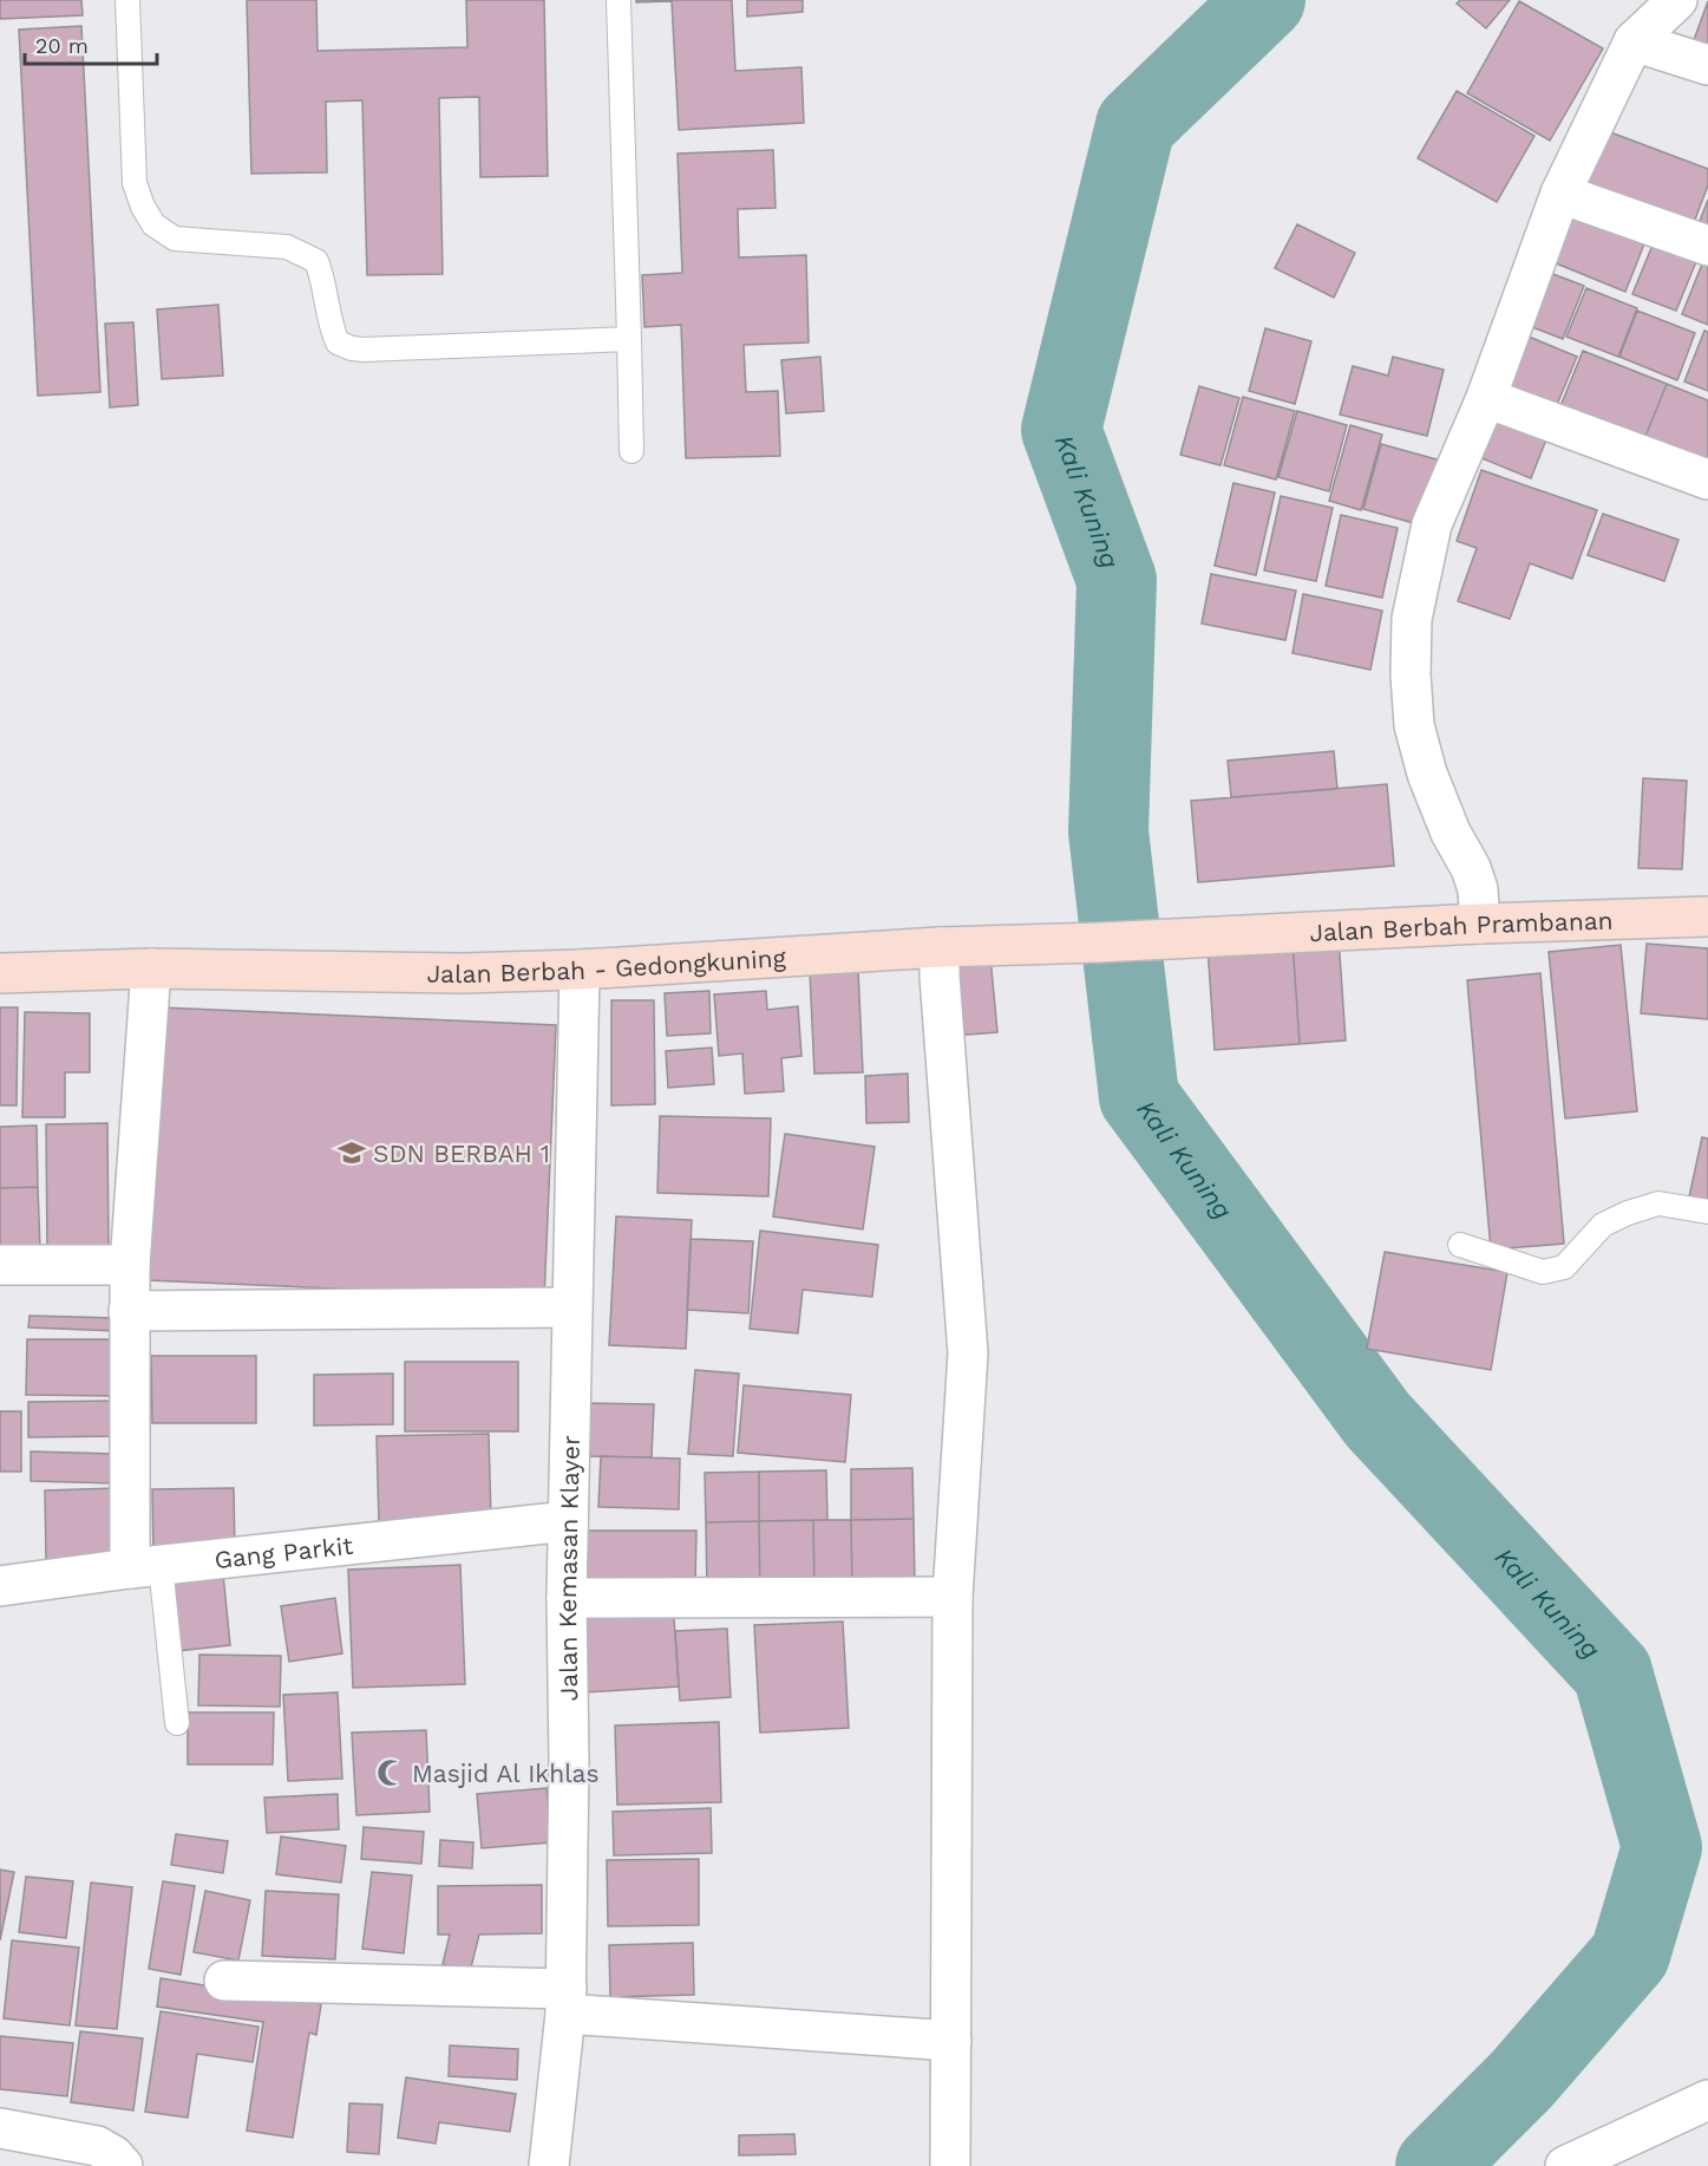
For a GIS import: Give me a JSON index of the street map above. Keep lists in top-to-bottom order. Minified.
{"streets":{"main road":["Jalan Berbah Prambanan","Jalan Berbah - Gedongkuning"],"street":["Gang Parkit","Jalan Kemasan Klayer"]},"crossings":[["Jalan Berbah Prambanan","Jalan Berbah - Gedongkuning"],["Jalan Berbah - Gedongkuning","Jalan Kemasan Klayer"],["Gang Parkit","Jalan Kemasan Klayer"]],"water":["Kali Kuning"],"places":{"school or university":["SDN BERBAH 1"],"mosque":["Masjid Al Ikhlas"]},"scale_bar":"20 m"}
